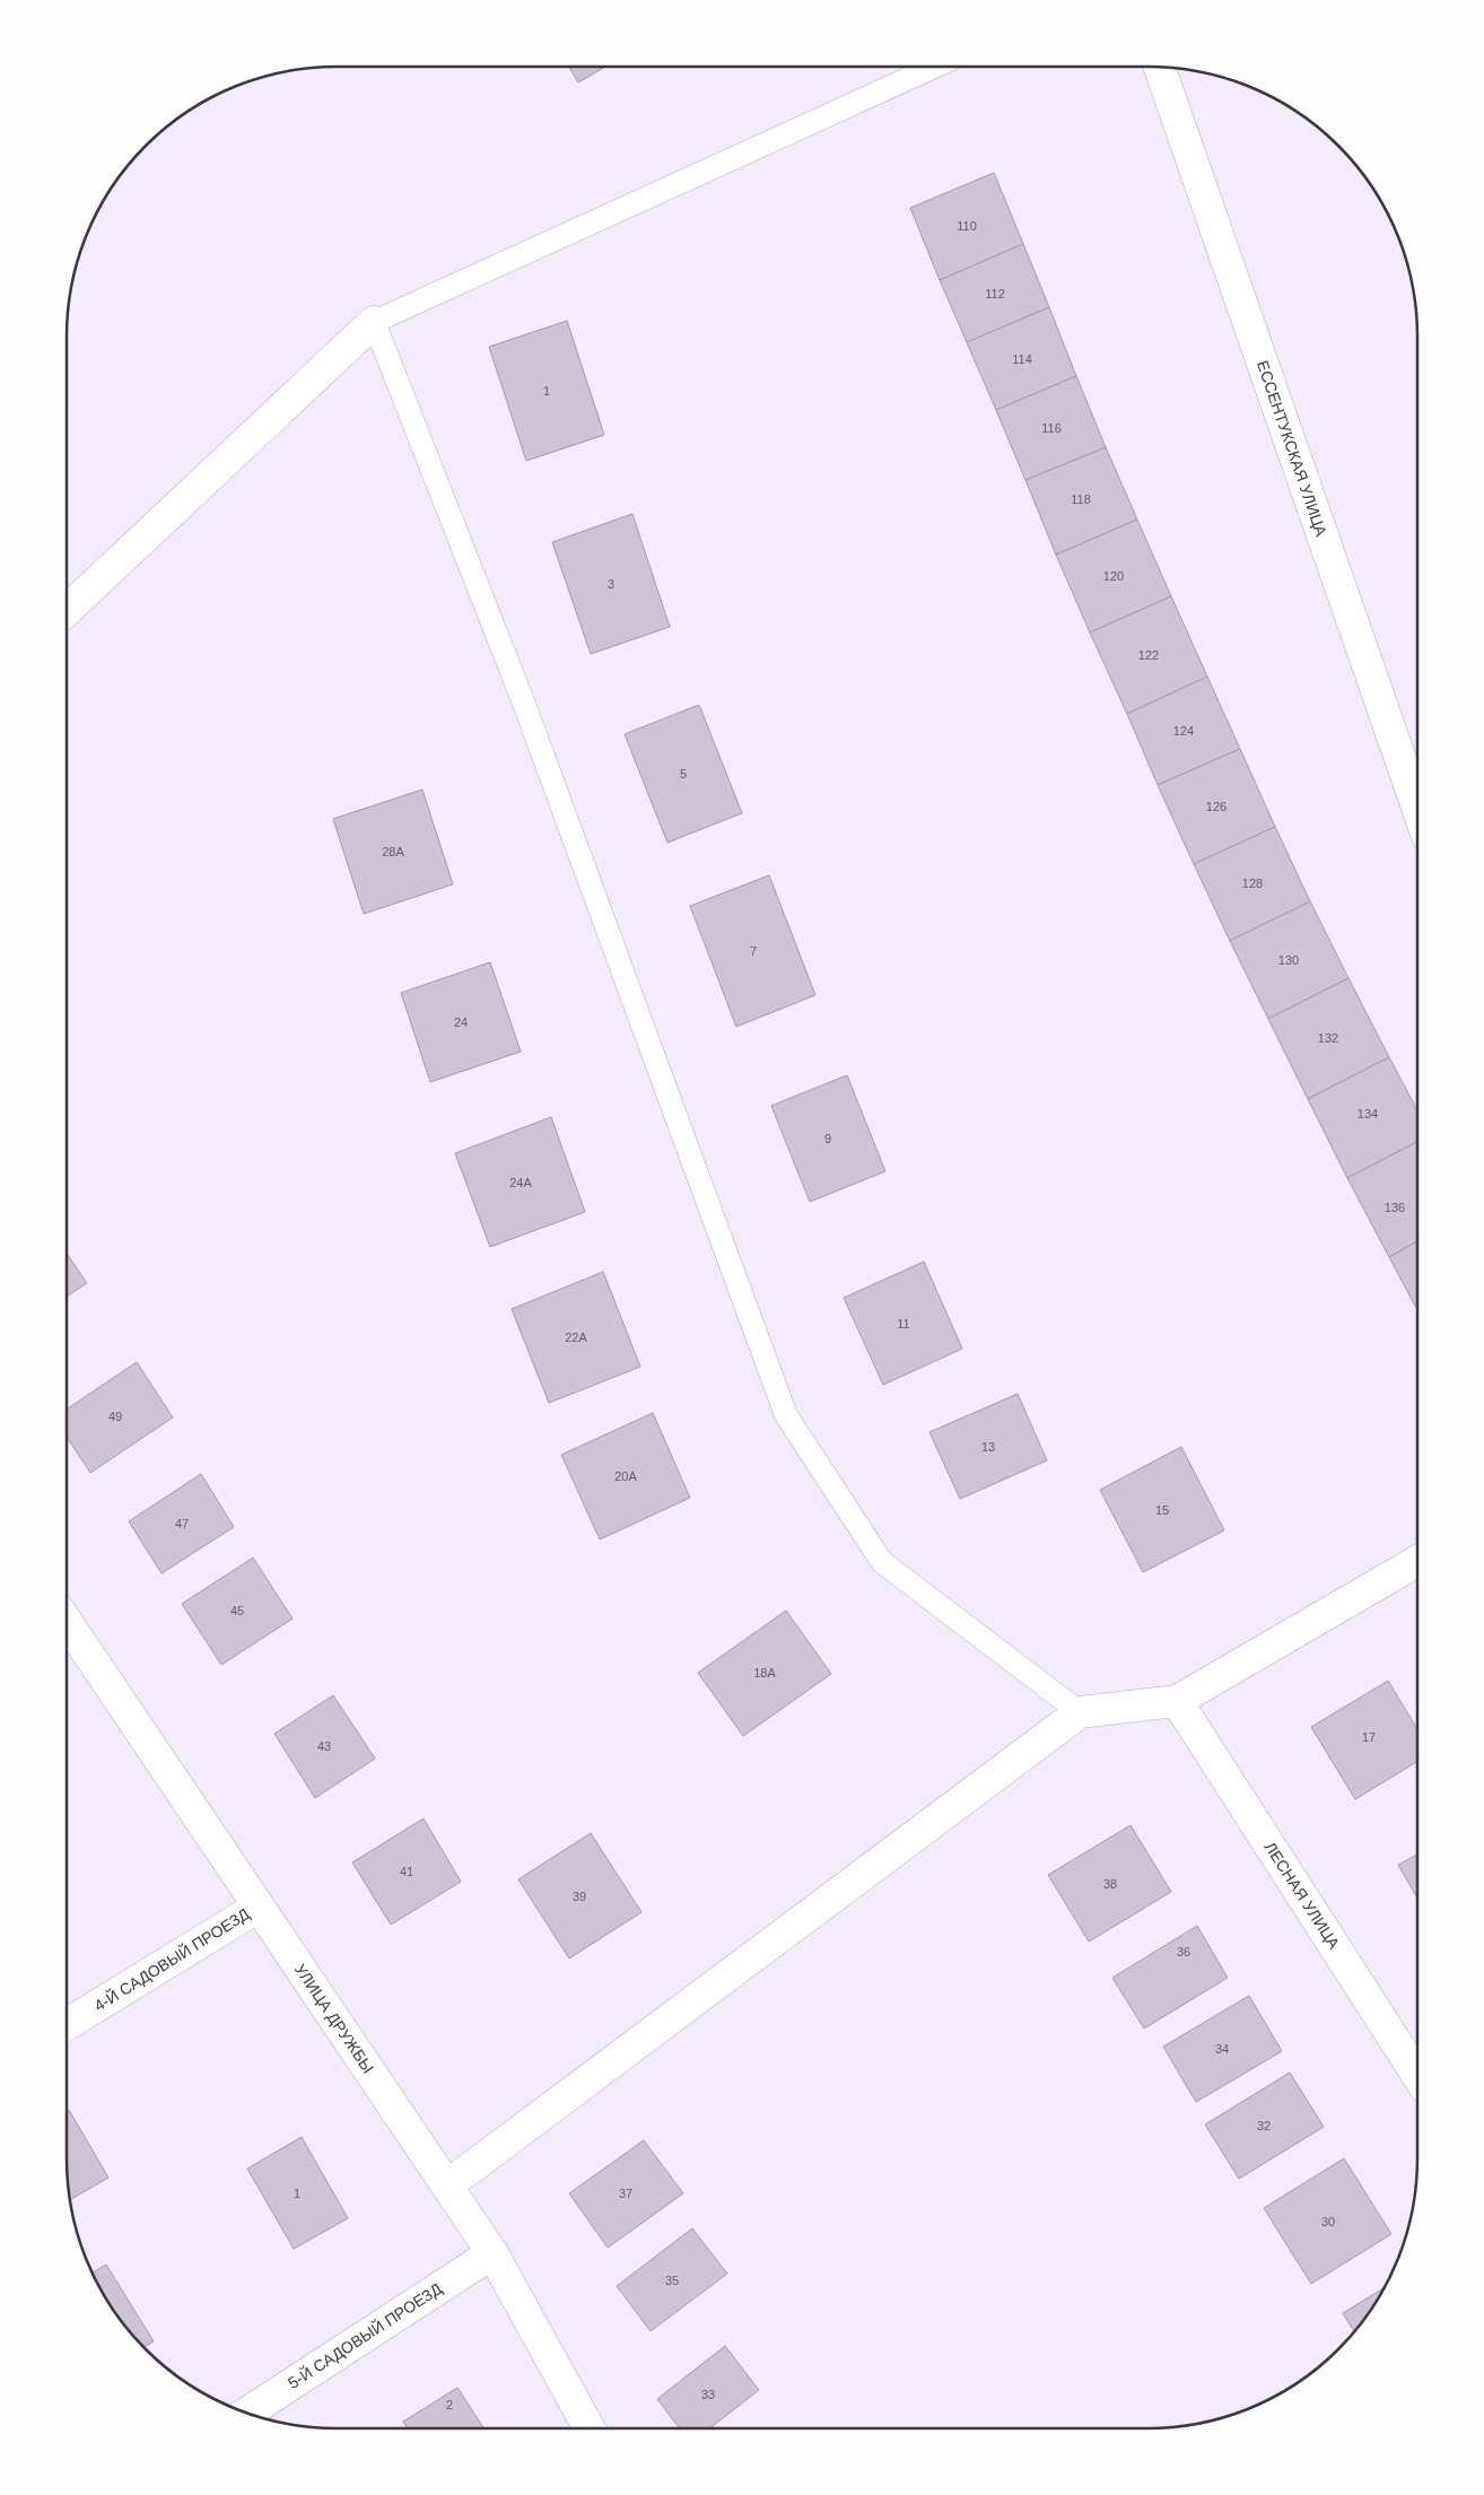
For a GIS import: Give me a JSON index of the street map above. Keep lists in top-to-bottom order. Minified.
{"streets":{"street":["ЕССЕНТУКСКАЯ УЛИЦА","ЛЕСНАЯ УЛИЦА","4-Й САДОВЫЙ ПРОЕЗД","УЛИЦА ДРУЖБЫ","5-Й САДОВЫЙ ПРОЕЗД"]},"crossings":[["4-Й САДОВЫЙ ПРОЕЗД","УЛИЦА ДРУЖБЫ"],["УЛИЦА ДРУЖБЫ","5-Й САДОВЫЙ ПРОЕЗД"]],"house_numbers":["110","112","114","1","116","118","120","3","122","124","5","126","28А","128","7","130","24","132","134","9","24А","136","11","22А","49","13","20А","15","47","45","18А","17","43","41","38","39","36","34","32","1","37","30","35","33","2"]}
